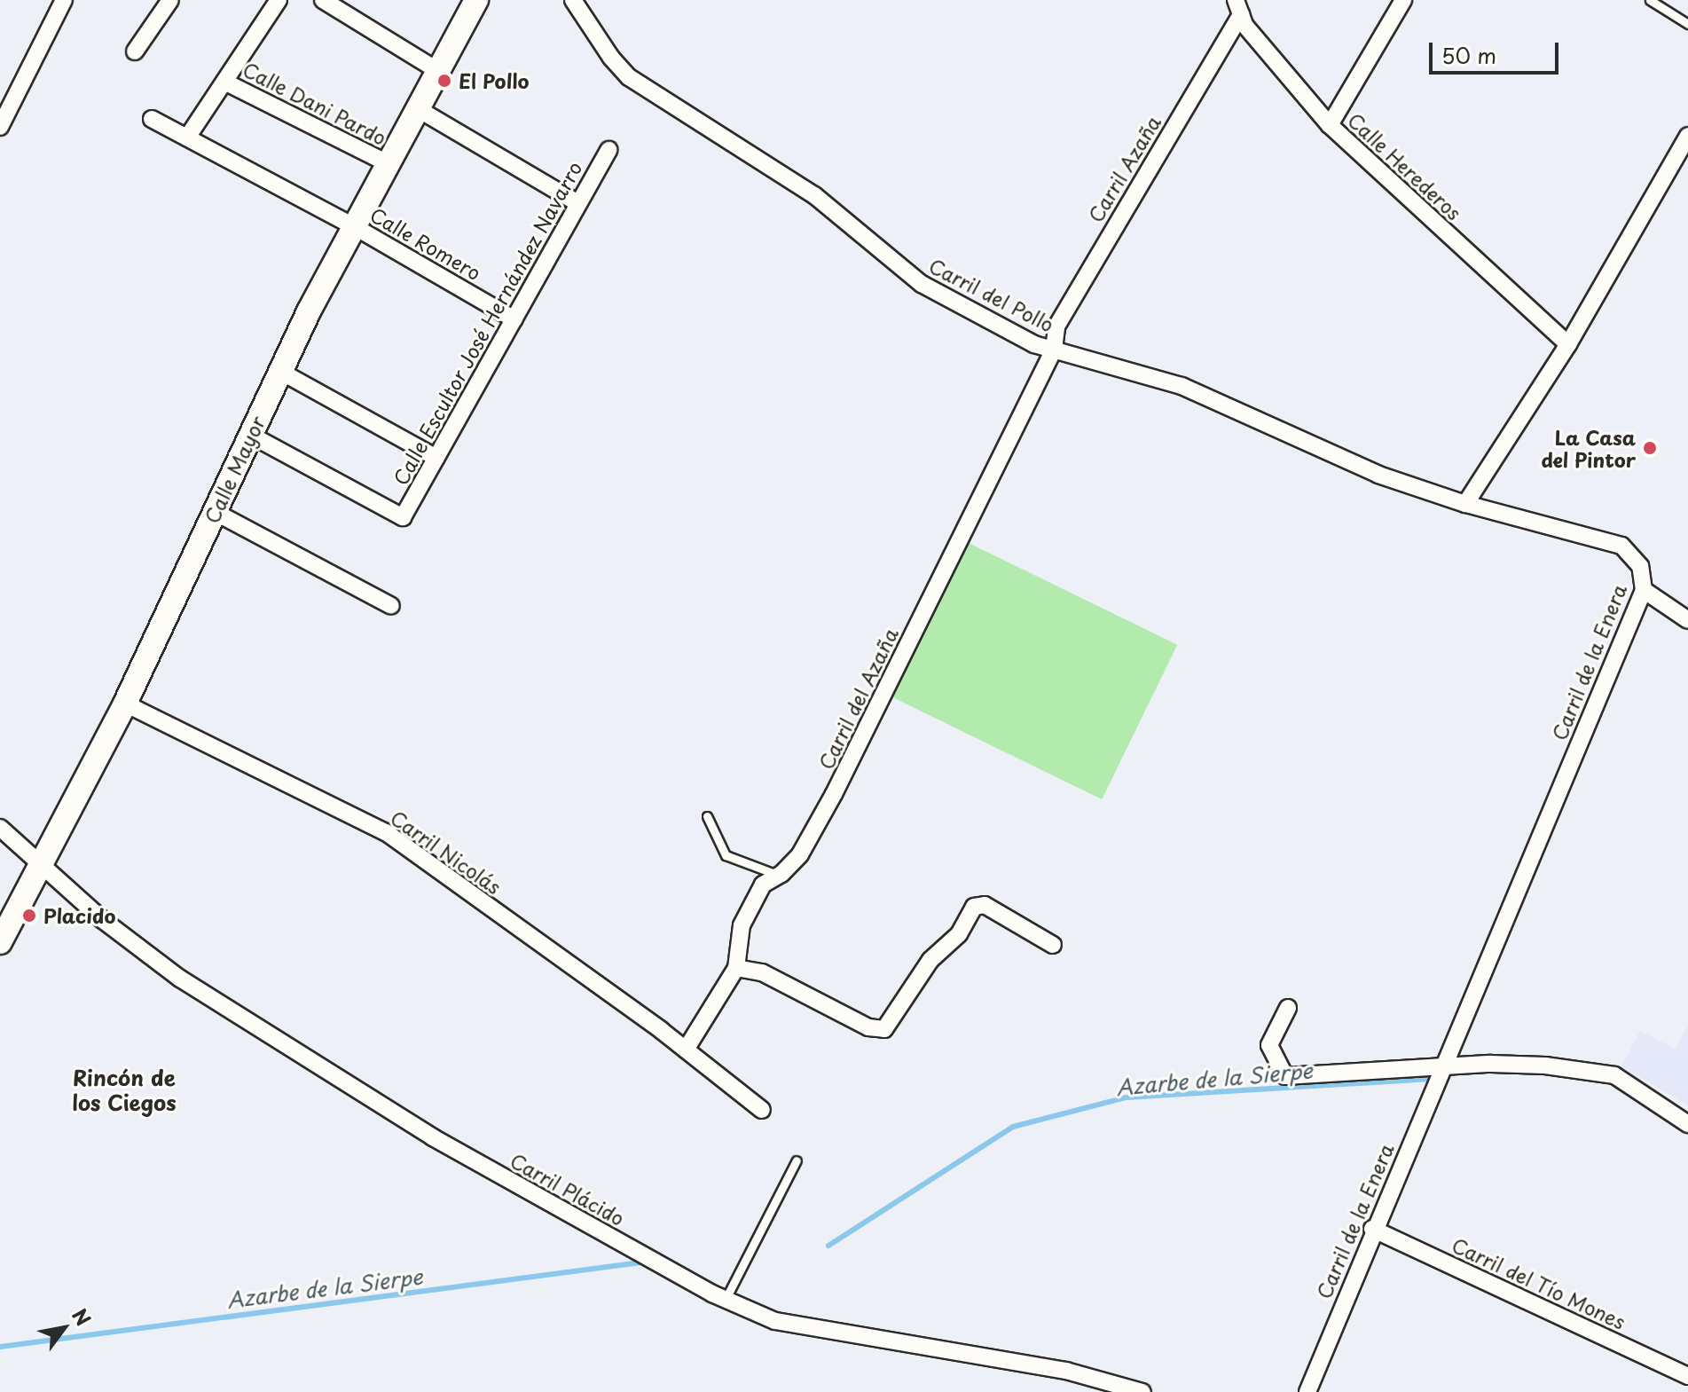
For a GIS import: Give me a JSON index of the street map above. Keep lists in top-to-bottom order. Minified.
{"streets":{"main road":["Calle Mayor"],"street":["Calle Dani Pardo","Calle Herederos","Carril Azaña","Calle Romero","Carril del Pollo","Calle Escultor José Hernández Navarro","Carril de la Enera","Carril del Azaña","Carril Nicolás","Carril Plácido","Carril del Tío Mones"]},"crossings":[["Calle Dani Pardo","Calle Mayor"],["Calle Herederos","Carril Azaña"],["Carril Azaña","Carril del Pollo"],["Carril Azaña","Carril del Azaña"],["Calle Romero","Calle Escultor José Hernández Navarro"],["Calle Romero","Calle Mayor"],["Carril del Pollo","Carril de la Enera"],["Carril del Pollo","Carril del Azaña"],["Calle Escultor José Hernández Navarro","Calle Mayor"],["Calle Mayor","Carril Nicolás"],["Calle Mayor","Carril Plácido"],["Carril de la Enera","Carril del Tío Mones"],["Carril del Azaña","Carril Nicolás"]],"districts":["Rincón de los Ciegos"],"water":["Azarbe de la Sierpe"],"places":["El Pollo","La Casa del Pintor","Placido"],"scale_bar":"50 m","north":"top right"}
